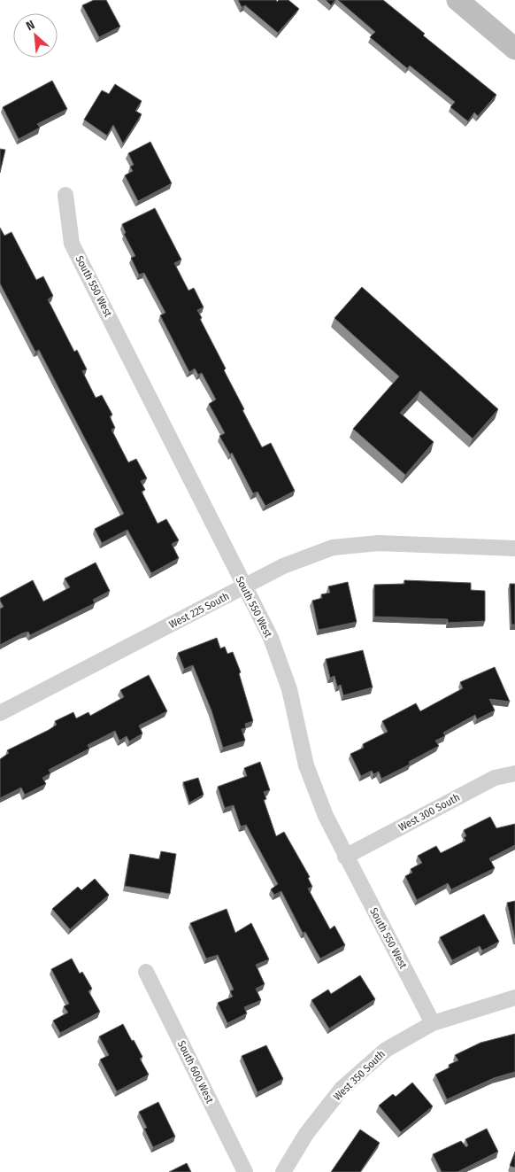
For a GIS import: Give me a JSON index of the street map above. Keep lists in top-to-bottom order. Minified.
{"streets":{"street":["South 550 West","West 225 South","West 300 South","South 600 West","West 350 South"]},"crossings":[["South 550 West","West 225 South"],["South 550 West","West 300 South"],["South 550 West","West 350 South"]],"north":"top left"}
